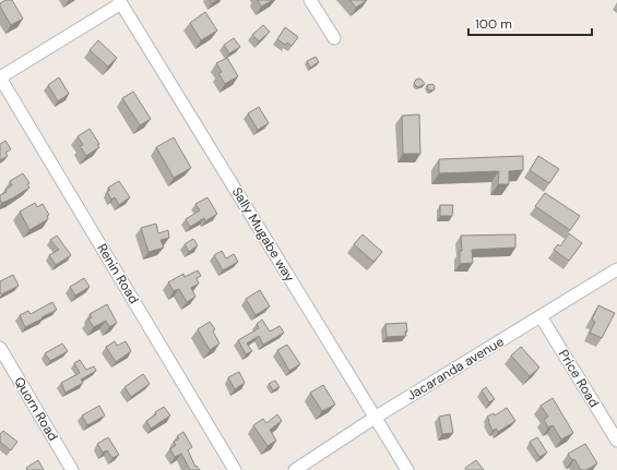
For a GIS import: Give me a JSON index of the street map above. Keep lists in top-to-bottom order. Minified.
{"streets":{"street":["Sally Mugabe way","Renin Road","Jacaranda avenue","Price Road","Quorn Road"]},"crossings":[["Sally Mugabe way","Jacaranda avenue"],["Jacaranda avenue","Price Road"]],"scale_bar":"100 m"}
